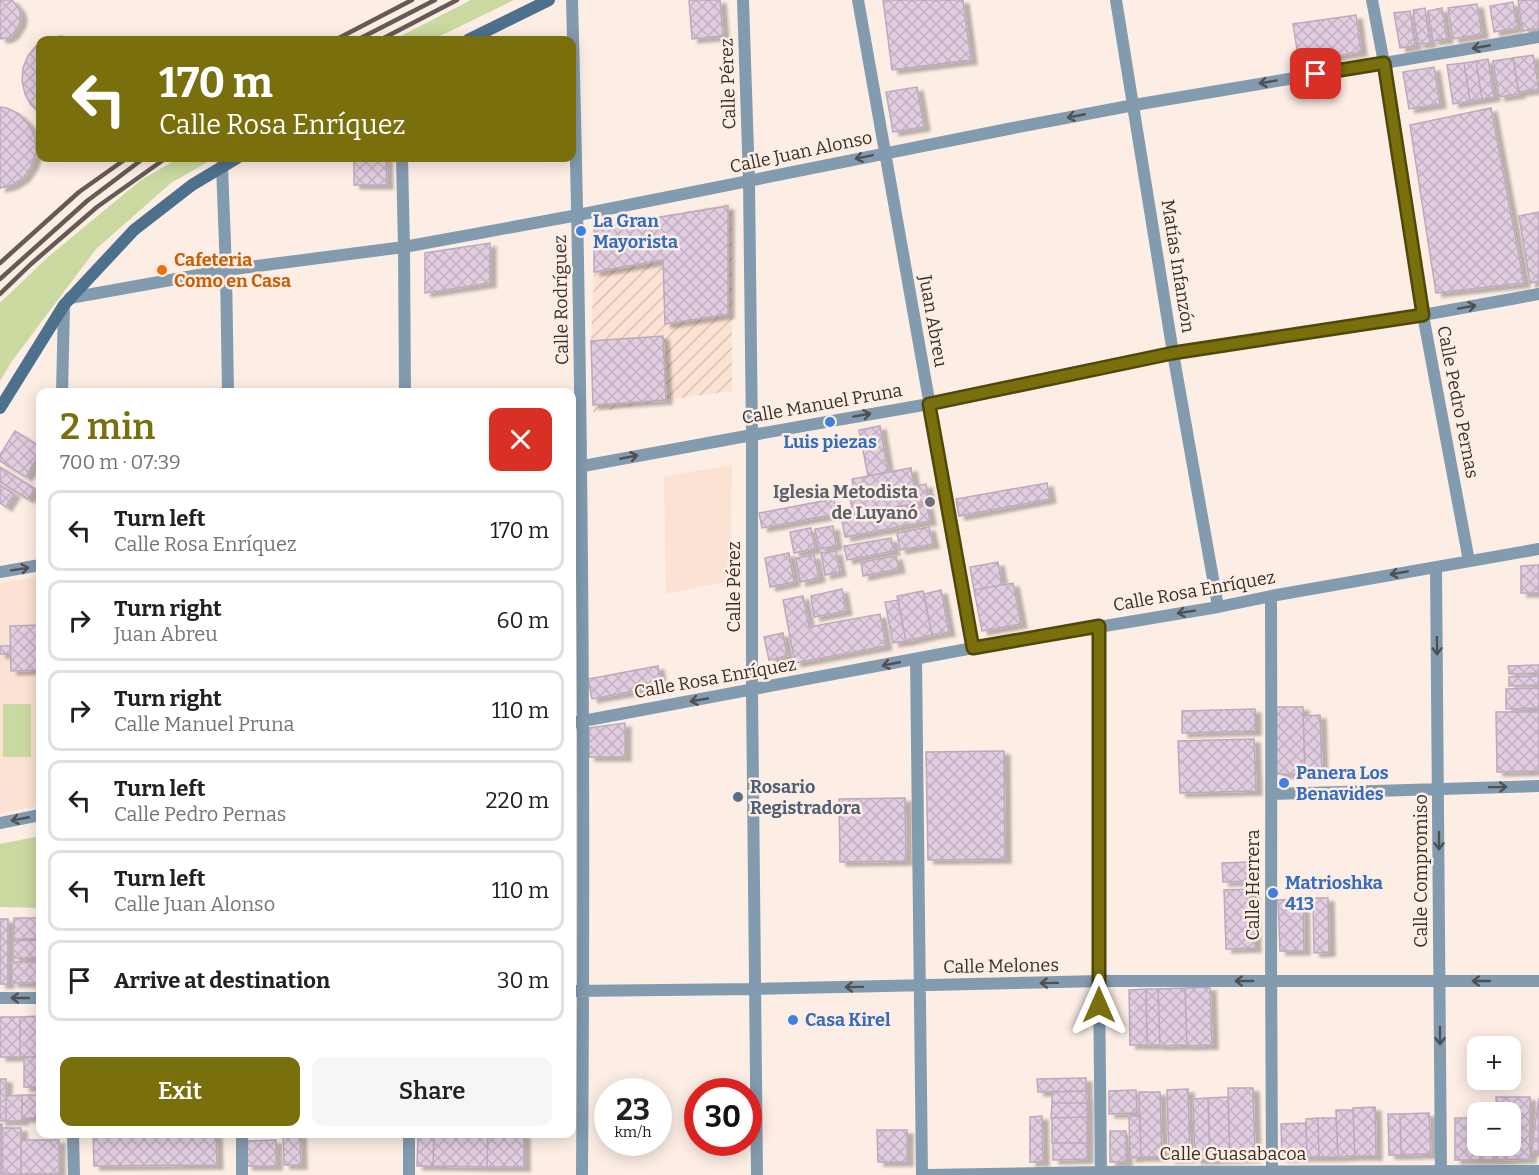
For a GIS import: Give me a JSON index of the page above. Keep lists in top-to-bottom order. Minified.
{"streets":{"street":["Calle Pérez","Calle Juan Alonso","Matías Infanzón","Calle Rodríguez","Juan Abreu","Calle Pedro Pernas","Calle Manuel Pruna","Calle Rosa Enríquez","Calle Compromiso","Calle Herrera","Calle Melones","Calle Guasabacoa"]},"crossings":[["Calle Pérez","Calle Juan Alonso"],["Calle Pérez","Calle Manuel Pruna"],["Calle Pérez","Calle Rosa Enríquez"],["Calle Pérez","Calle Melones"],["Calle Juan Alonso","Matías Infanzón"],["Calle Juan Alonso","Calle Rodríguez"],["Calle Juan Alonso","Juan Abreu"],["Calle Juan Alonso","Calle Pedro Pernas"],["Matías Infanzón","Calle Manuel Pruna"],["Matías Infanzón","Calle Rosa Enríquez"],["Calle Rodríguez","Calle Manuel Pruna"],["Calle Rodríguez","Calle Rosa Enríquez"],["Calle Rodríguez","Calle Melones"],["Juan Abreu","Calle Manuel Pruna"],["Juan Abreu","Calle Rosa Enríquez"],["Calle Pedro Pernas","Calle Manuel Pruna"],["Calle Pedro Pernas","Calle Rosa Enríquez"],["Calle Rosa Enríquez","Calle Compromiso"],["Calle Rosa Enríquez","Calle Herrera"],["Calle Compromiso","Calle Melones"],["Calle Compromiso","Calle Guasabacoa"],["Calle Herrera","Calle Melones"],["Calle Herrera","Calle Guasabacoa"]],"one_way":["Calle Juan Alonso","Calle Manuel Pruna","Calle Rosa Enríquez","Calle Compromiso","Calle Melones"],"places":["La Gran Mayorista","Cafeteria Como en Casa","Luis piezas","Iglesia Metodista de Luyanó","Panera Los Benavides","Rosario Registradora","Matrioshka 413","Casa Kirel"],"page":{"turn":["170 m","Calle Rosa Enríquez"],"heading":["2 min","700 m · 07:39"],"list":[{"name":"Turn left","note":"Calle Rosa Enríquez","value":"170 m"},{"name":"Turn right","note":"Juan Abreu","value":"60 m"},{"name":"Turn right","note":"Calle Manuel Pruna","value":"110 m"},{"name":"Turn left","note":"Calle Pedro Pernas","value":"220 m"},{"name":"Turn left","note":"Calle Juan Alonso","value":"110 m"},{"name":"Arrive at destination","value":"30 m"}],"map_buttons":["+","−"],"buttons":["Exit","Share"],"speed":"23 km/h","limit":"30"}}
